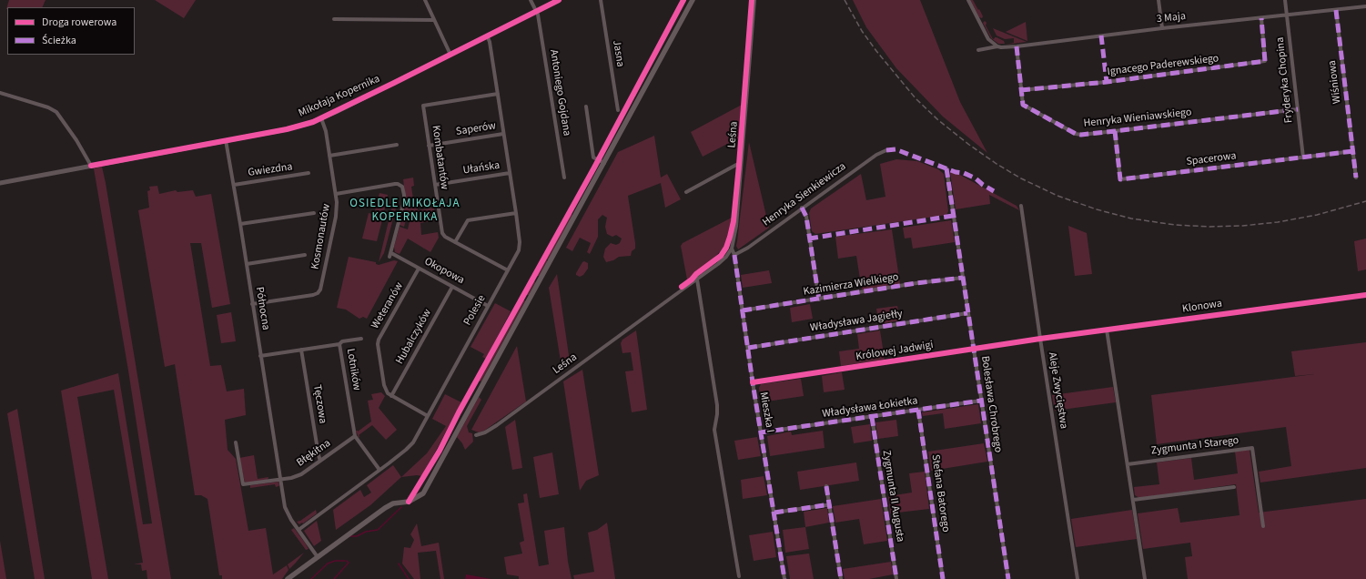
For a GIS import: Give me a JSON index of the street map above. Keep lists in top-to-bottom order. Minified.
{"streets":{"street":["3 Maja","Jasna","Ignacego Paderewskiego","Fryderyka Chopina","Wiśniowa","Antoniego Gojdana","Mikołaja Kopernika","Henryka Wieniawskiego","Saperów","Leśna","Kombatantów","Spacerowa","Ułańska","Gwiezdna","Henryka Sienkiewicza","Kosmonautów","Okopowa","Kazimierza Wielkiego","Weteranów","Klonowa","Północna","Polesie","Władysława Jagiełły","Hubalczyków","Królowej Jadwigi","Lotników","Aleje Zwycięstwa","Tęczowa","Bolesława Chrobrego","Władysława Łokietka","Mieszka I","Zygmunta I Starego","Błękitna","Stefana Batorego","Zygmunta II Augusta"]},"crossings":[["3 Maja","Ignacego Paderewskiego"],["3 Maja","Fryderyka Chopina"],["3 Maja","Wiśniowa"],["3 Maja","Henryka Wieniawskiego"],["Ignacego Paderewskiego","Henryka Wieniawskiego"],["Fryderyka Chopina","Henryka Wieniawskiego"],["Fryderyka Chopina","Spacerowa"],["Wiśniowa","Spacerowa"],["Antoniego Gojdana","Mikołaja Kopernika"],["Mikołaja Kopernika","Kosmonautów"],["Mikołaja Kopernika","Północna"],["Mikołaja Kopernika","Polesie"],["Henryka Wieniawskiego","Spacerowa"],["Saperów","Kombatantów"],["Saperów","Polesie"],["Leśna","Mieszka I"],["Kombatantów","Ułańska"],["Kombatantów","Polesie"],["Ułańska","Polesie"],["Gwiezdna","Północna"],["Henryka Sienkiewicza","Mieszka I"],["Kosmonautów","Okopowa"],["Kosmonautów","Północna"],["Okopowa","Weteranów"],["Okopowa","Polesie"],["Okopowa","Hubalczyków"],["Kazimierza Wielkiego","Bolesława Chrobrego"],["Kazimierza Wielkiego","Mieszka I"],["Weteranów","Hubalczyków"],["Klonowa","Królowej Jadwigi"],["Klonowa","Aleje Zwycięstwa"],["Północna","Polesie"],["Północna","Lotników"],["Północna","Błękitna"],["Polesie","Lotników"],["Władysława Jagiełły","Bolesława Chrobrego"],["Władysława Jagiełły","Mieszka I"],["Królowej Jadwigi","Aleje Zwycięstwa"],["Królowej Jadwigi","Bolesława Chrobrego"],["Królowej Jadwigi","Mieszka I"],["Lotników","Tęczowa"],["Lotników","Błękitna"],["Tęczowa","Błękitna"],["Bolesława Chrobrego","Władysława Łokietka"],["Władysława Łokietka","Mieszka I"],["Władysława Łokietka","Stefana Batorego"],["Władysława Łokietka","Zygmunta II Augusta"]],"districts":["OSIEDLE MIKOŁAJA KOPERNIKA"],"legend":["Droga rowerowa","Ścieżka"]}
